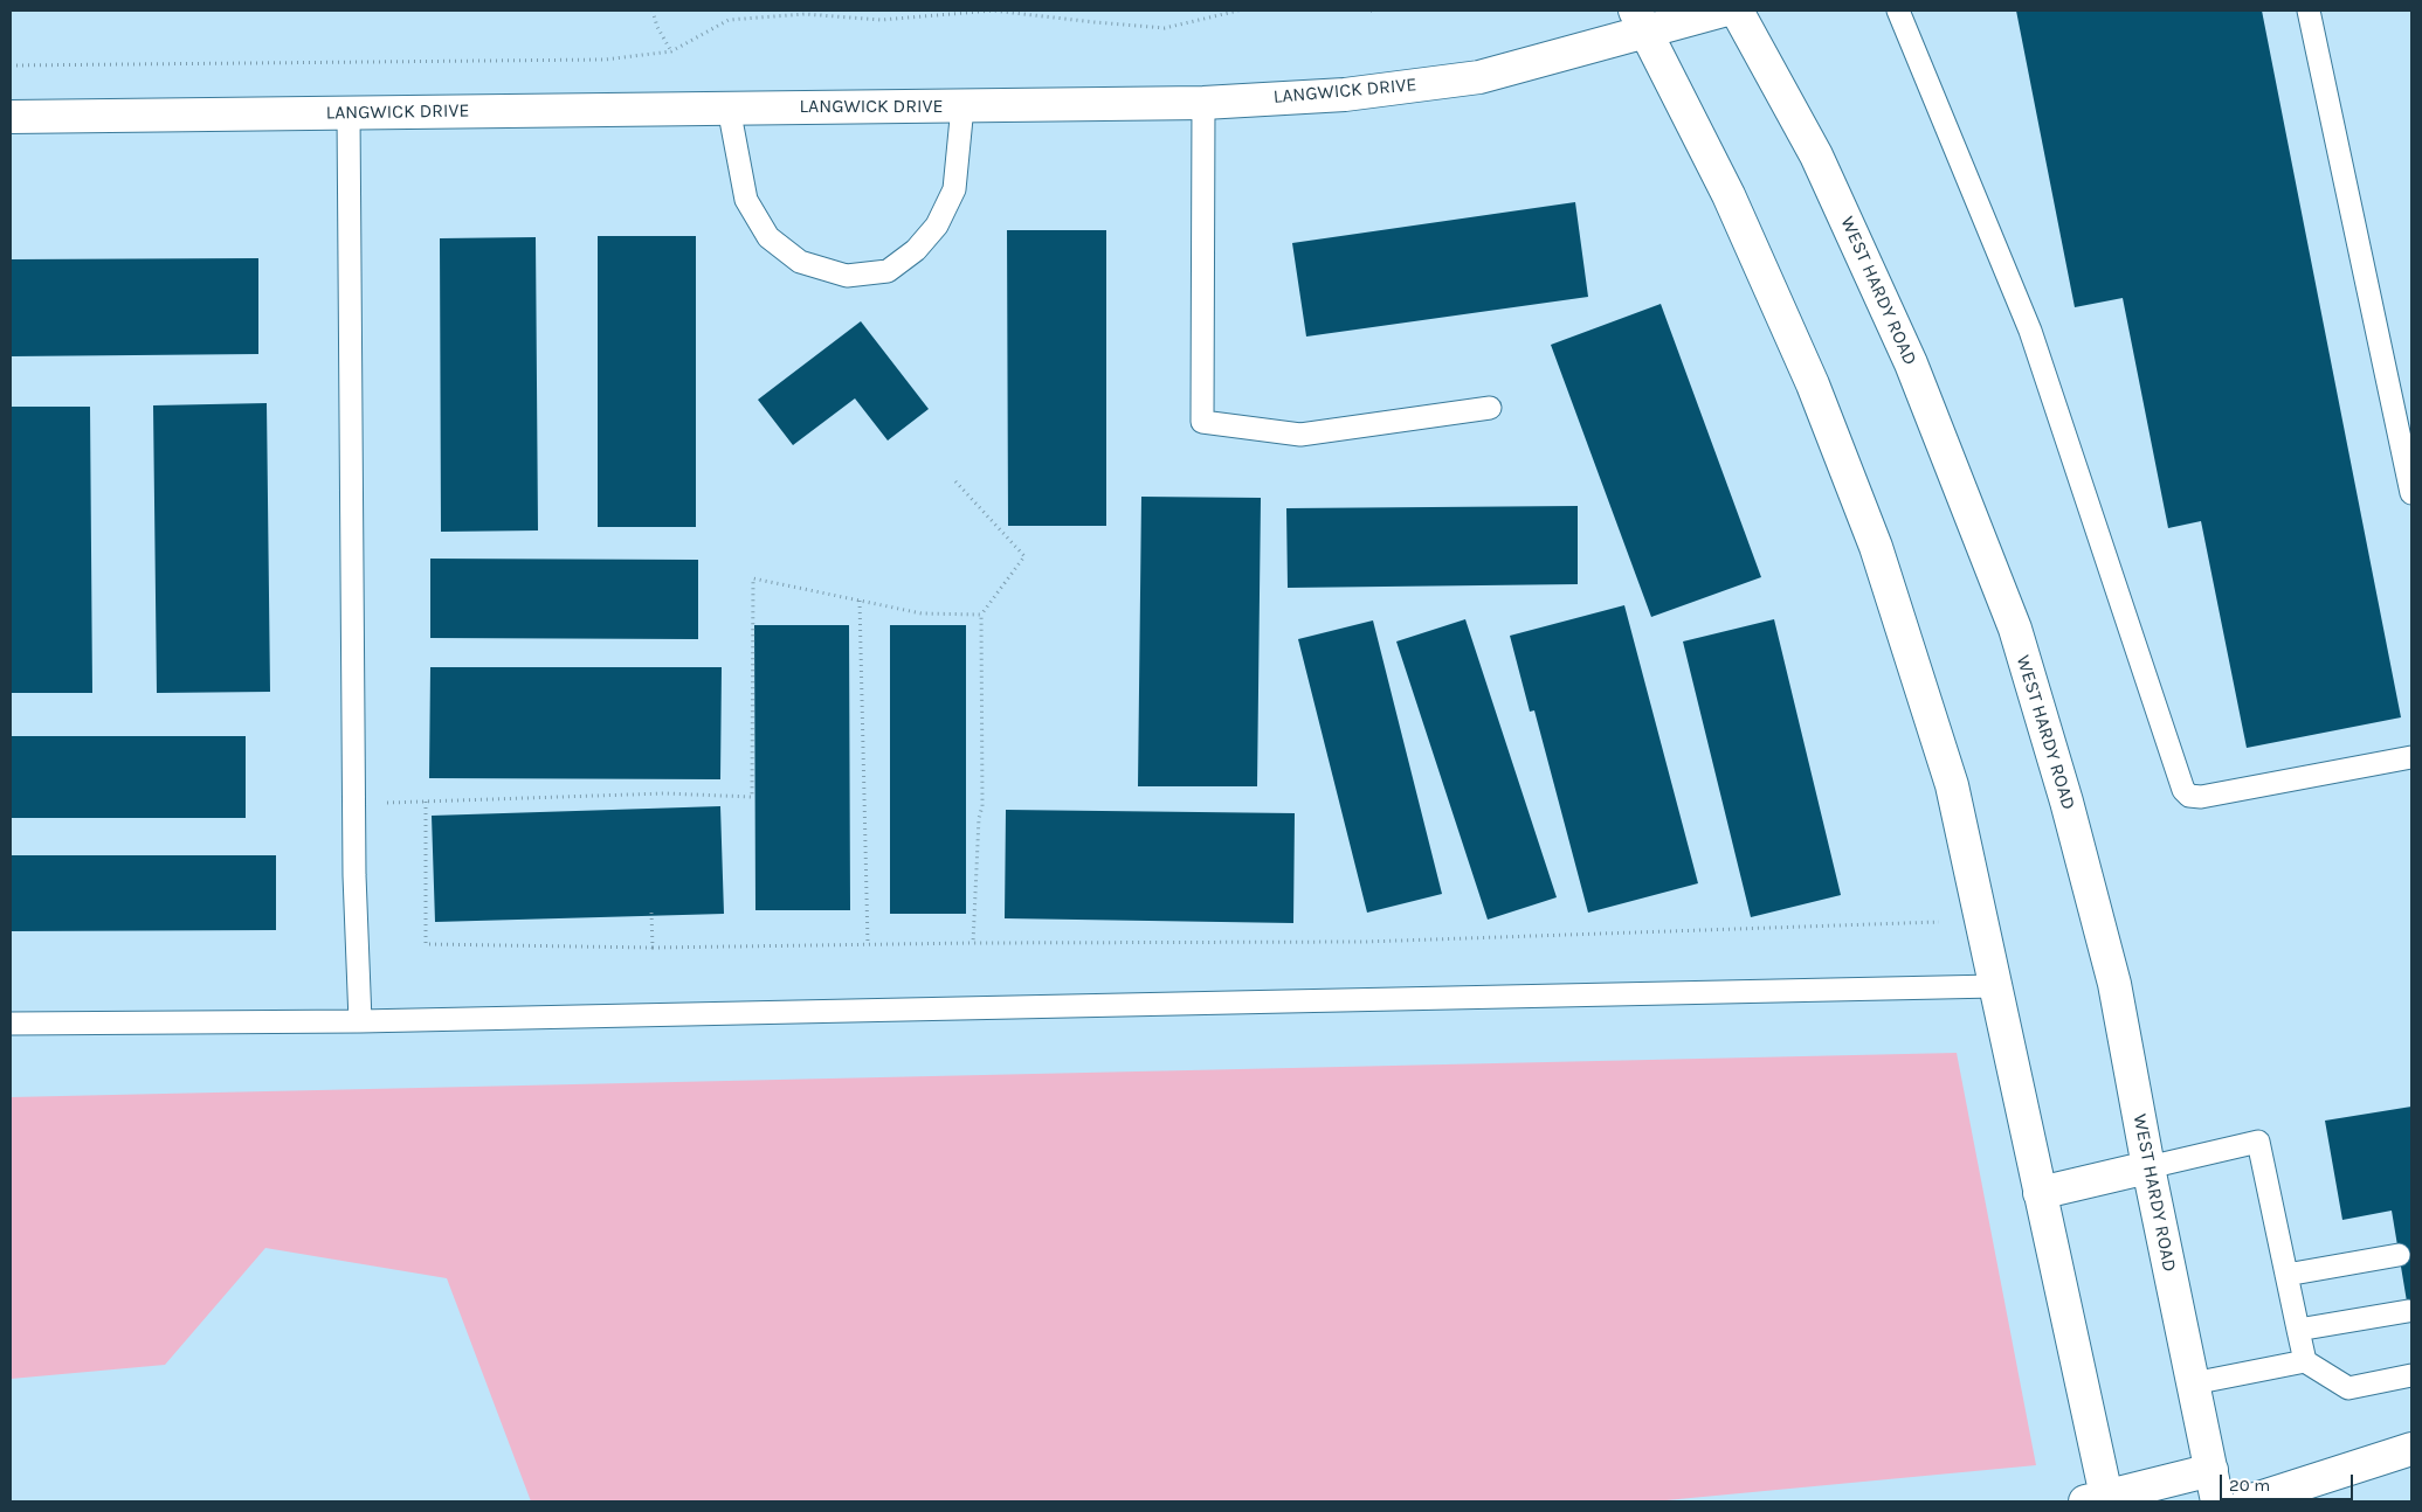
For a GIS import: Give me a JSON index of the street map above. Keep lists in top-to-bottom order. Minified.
{"streets":{"street":["LANGWICK DRIVE","WEST HARDY ROAD"]},"scale_bar":"20 m"}
